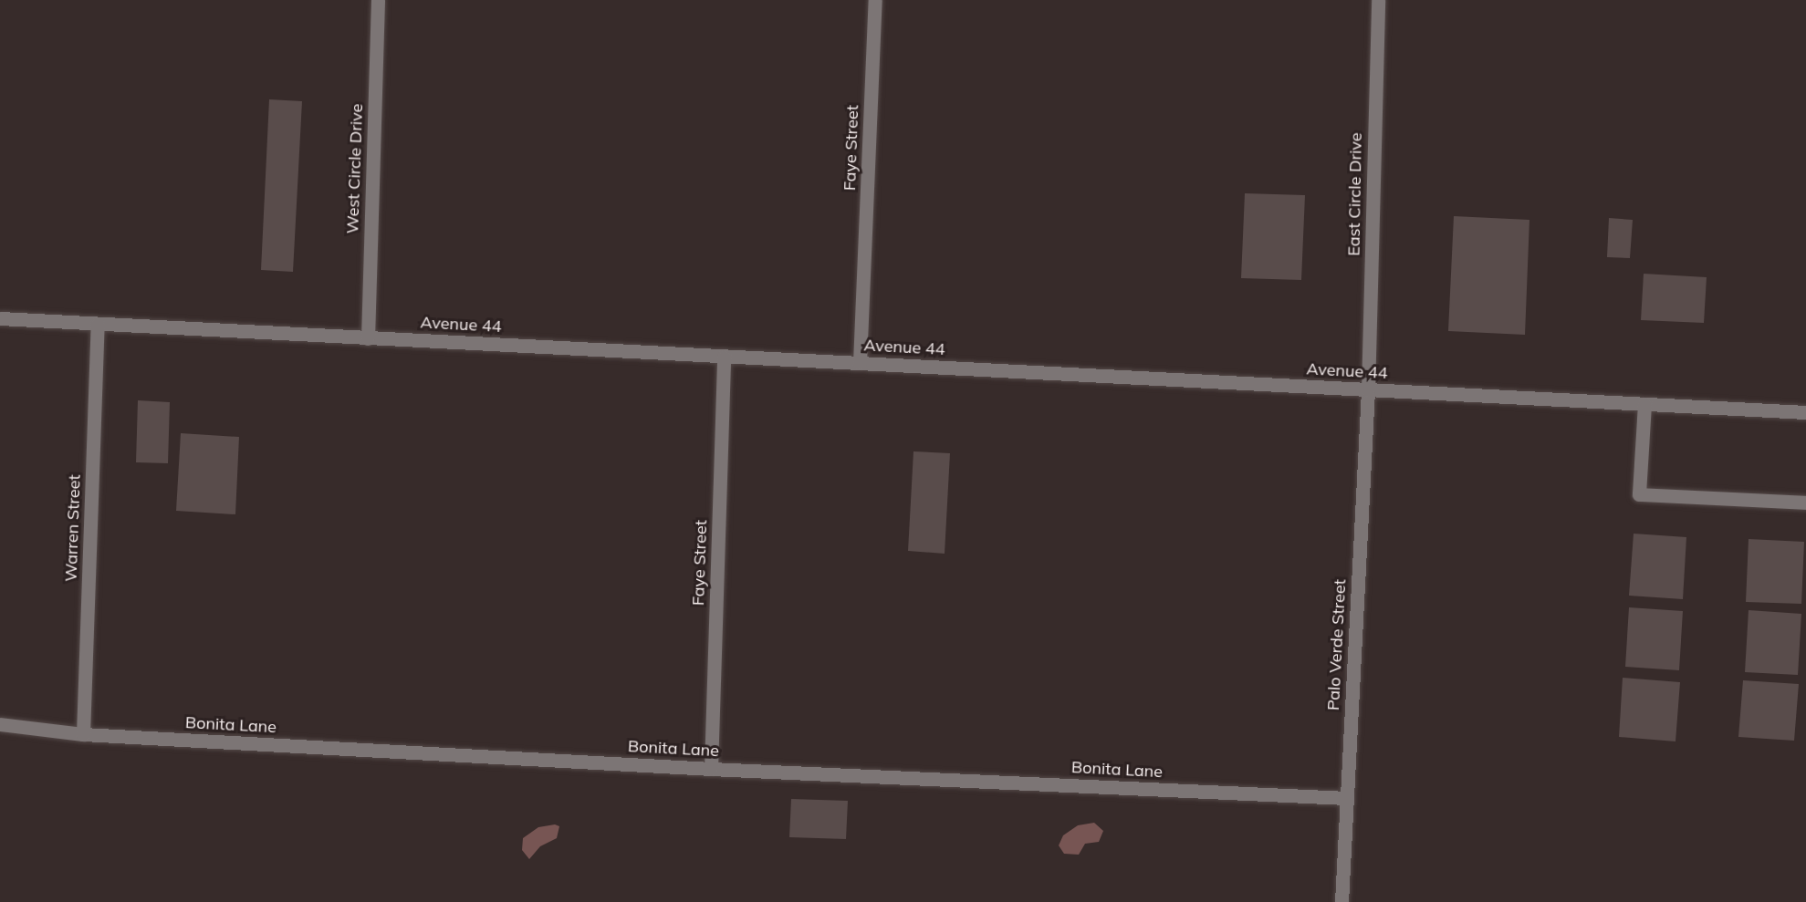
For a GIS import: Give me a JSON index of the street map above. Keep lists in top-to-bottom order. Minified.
{"streets":{"street":["Faye Street","West Circle Drive","East Circle Drive","Avenue 44","Warren Street","Palo Verde Street","Bonita Lane"]},"crossings":[["Faye Street","Avenue 44"],["Faye Street","Bonita Lane"],["West Circle Drive","Avenue 44"],["East Circle Drive","Avenue 44"],["East Circle Drive","Palo Verde Street"],["Avenue 44","Warren Street"],["Avenue 44","Palo Verde Street"],["Warren Street","Bonita Lane"],["Palo Verde Street","Bonita Lane"]]}
